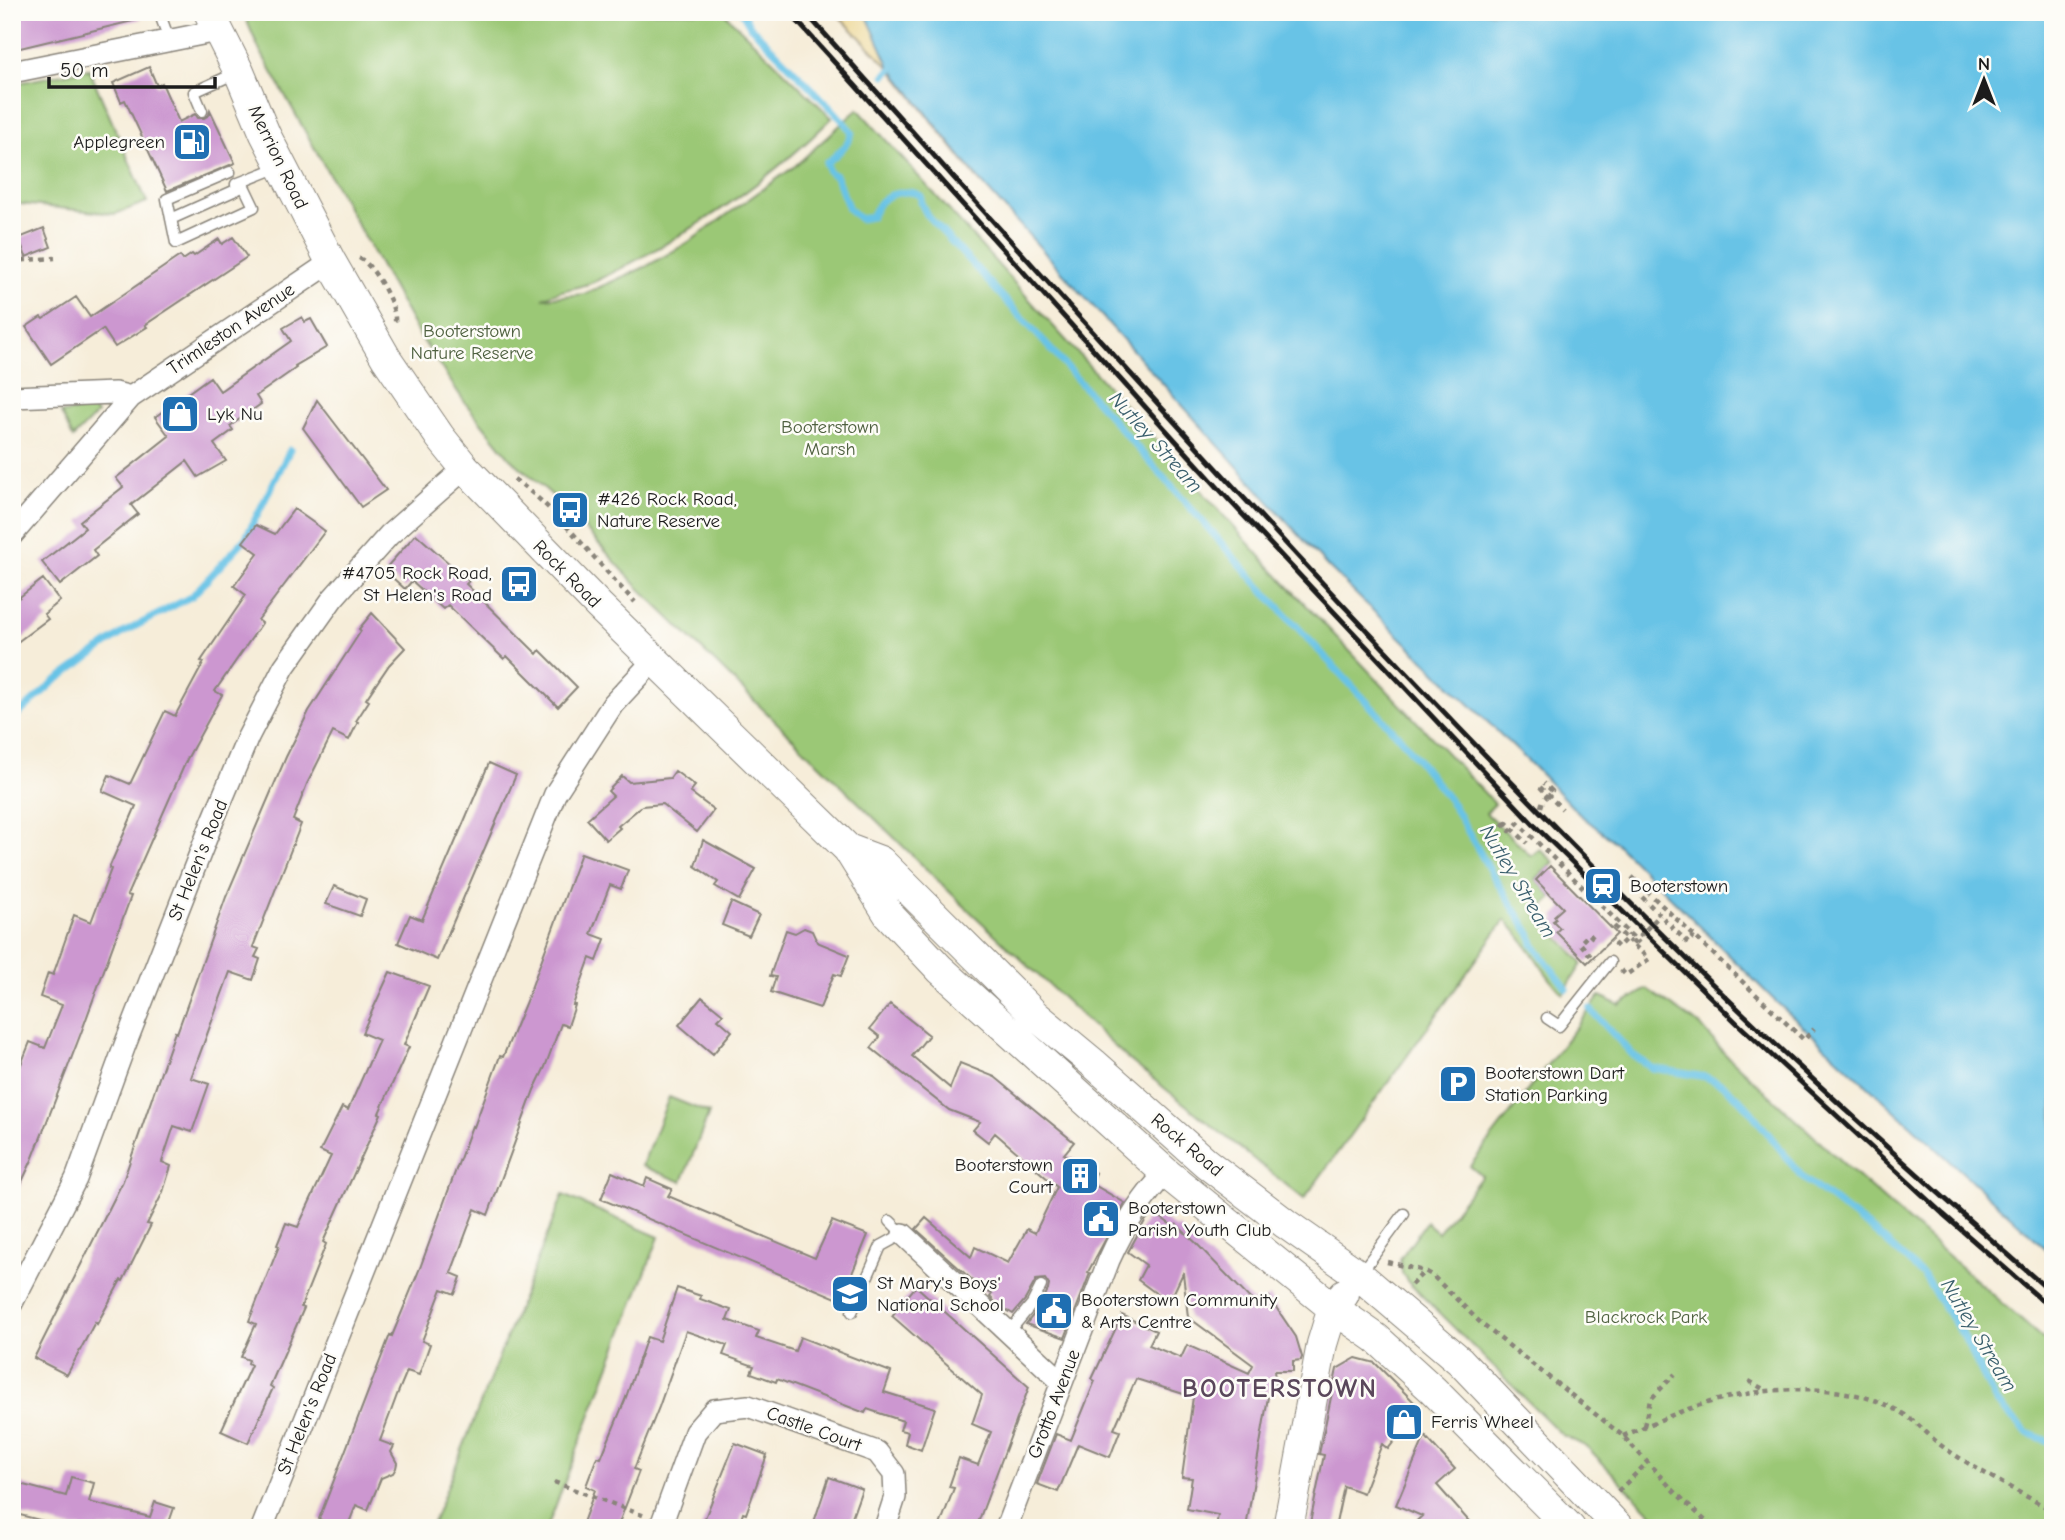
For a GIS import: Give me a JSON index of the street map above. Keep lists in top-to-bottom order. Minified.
{"streets":{"main road":["Merrion Road","Rock Road"],"street":["Trimleston Avenue","St Helen's Road","Grotto Avenue","Castle Court"]},"crossings":[["Merrion Road","Trimleston Avenue"],["Merrion Road","Rock Road"],["Trimleston Avenue","Rock Road"],["Rock Road","St Helen's Road"],["Rock Road","Grotto Avenue"]],"districts":["BOOTERSTOWN"],"water":["Nutley Stream"],"parks":["Booterstown Nature Reserve","Booterstown Marsh","Blackrock Park"],"places":{"fuel station":["Applegreen"],"shop":["Lyk Nu","Ferris Wheel"],"bus stop":["#426 Rock Road, Nature Reserve","#4705 Rock Road, St Helen's Road"],"station":["Booterstown"],"parking":["Booterstown Dart Station Parking"],"building":["Booterstown Court"],"public building":["Booterstown Parish Youth Club","Booterstown Community & Arts Centre"],"school or university":["St Mary's Boys' National School"]},"scale_bar":"50 m","north":"top"}
